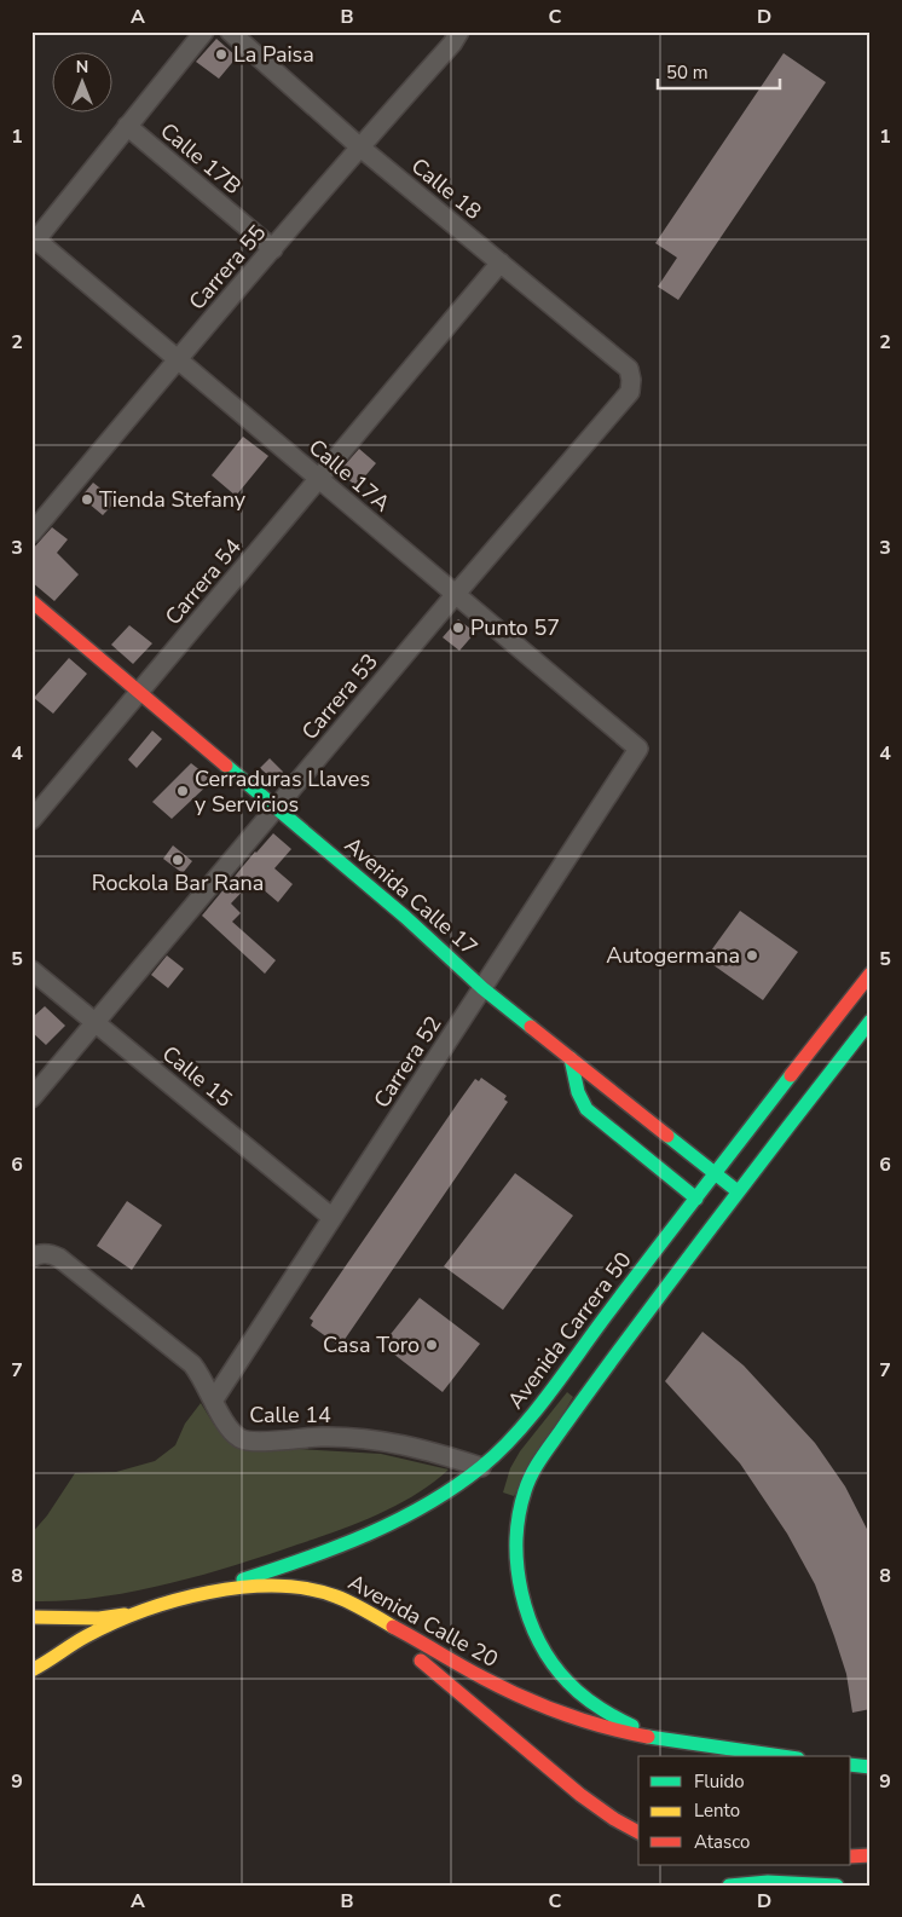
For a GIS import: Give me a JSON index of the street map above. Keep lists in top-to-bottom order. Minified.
{"streets":{"main road":["Avenida Calle 17","Avenida Carrera 50","Avenida Calle 20"],"street":["Calle 17B","Calle 18","Carrera 55","Calle 17A","Carrera 54","Carrera 53","Carrera 52","Calle 15","Calle 14"]},"crossings":[["Calle 17B","Carrera 55"],["Calle 18","Carrera 55"],["Calle 18","Carrera 54"],["Calle 18","Carrera 53"],["Carrera 55","Calle 17A"],["Calle 17A","Carrera 54"],["Calle 17A","Carrera 53"],["Calle 17A","Carrera 52"],["Carrera 54","Avenida Calle 17"],["Carrera 53","Avenida Calle 17"],["Carrera 53","Calle 15"],["Avenida Calle 17","Carrera 52"],["Avenida Calle 17","Avenida Carrera 50"],["Avenida Calle 17","Avenida Calle 20"],["Carrera 52","Calle 15"],["Carrera 52","Calle 14"],["Avenida Carrera 50","Calle 14"],["Avenida Carrera 50","Avenida Calle 20"]],"places":["La Paisa","Tienda Stefany","Punto 57","Cerraduras Llaves y Servicios","Rockola Bar Rana","Autogermana","Casa Toro"],"legend":["Fluido","Lento","Atasco"],"scale_bar":"50 m","north":"top","grid":{"columns":["A","B","C","D"],"rows":["1","2","3","4","5","6","7","8","9"]}}
